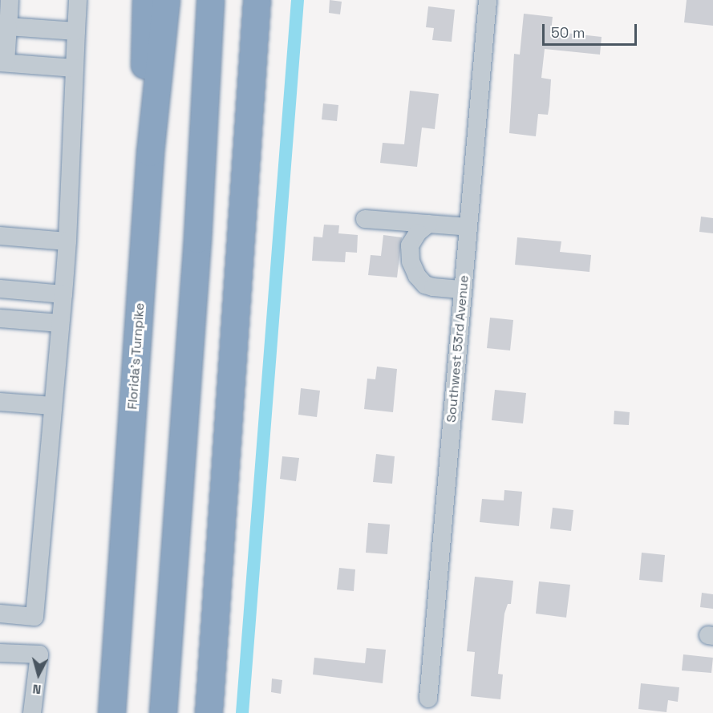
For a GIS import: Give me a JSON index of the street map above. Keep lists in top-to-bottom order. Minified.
{"streets":{"highway":["Florida's Turnpike"],"street":["Southwest 53rd Avenue"]},"scale_bar":"50 m","north":"bottom"}
